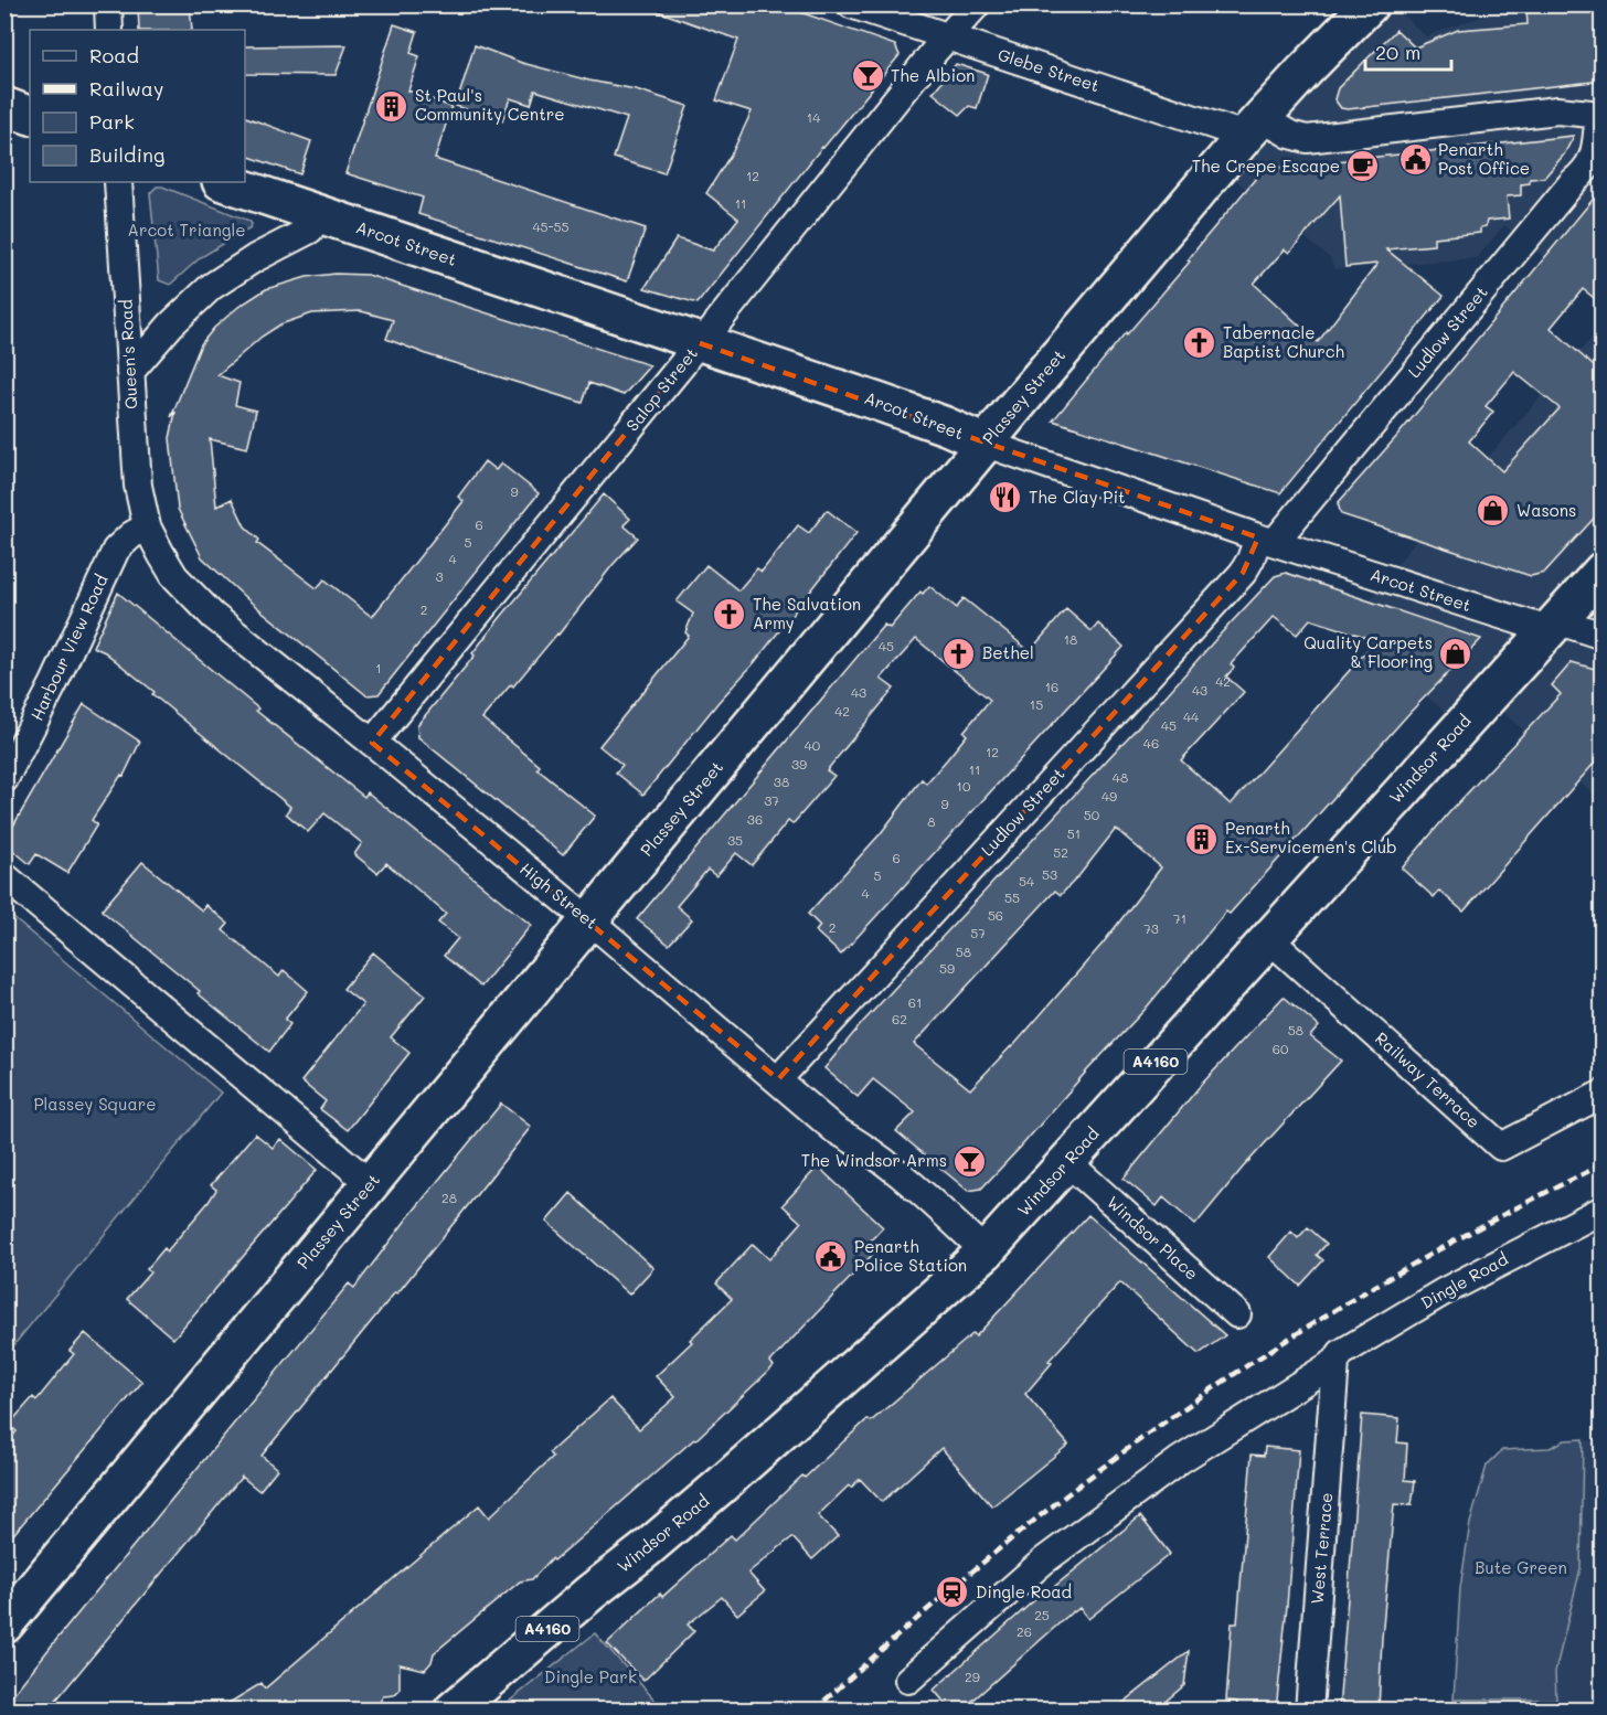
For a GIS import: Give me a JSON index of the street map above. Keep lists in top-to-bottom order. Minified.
{"streets":{"street":["Glebe Street","Arcot Street","Ludlow Street","Queen's Road","Salop Street","Plassey Street","Harbour View Road","Windsor Road","High Street","A4160","Railway Terrace","Windsor Place","Dingle Road","West Terrace"]},"crossings":[["Glebe Street","Ludlow Street"],["Glebe Street","Salop Street"],["Glebe Street","Plassey Street"],["Arcot Street","Ludlow Street"],["Arcot Street","Salop Street"],["Arcot Street","Plassey Street"],["Arcot Street","Windsor Road"],["Ludlow Street","High Street"],["Queen's Road","Harbour View Road"],["Queen's Road","High Street"],["Salop Street","High Street"],["Plassey Street","High Street"],["Harbour View Road","High Street"],["Windsor Road","High Street"],["Windsor Road","Railway Terrace"],["Windsor Road","Windsor Place"],["Dingle Road","West Terrace"]],"parks":["Arcot Triangle","Plassey Square","Bute Green","Dingle Park"],"places":{"bar":["The Albion","The Windsor Arms"],"building":["St Paul's Community Centre","Penarth Ex-Servicemen's Club"],"public building":["Penarth Post Office","Penarth Police Station"],"cafe":["The Crepe Escape"],"church":["Tabernacle Baptist Church","The Salvation Army","Bethel"],"restaurant":["The Clay Pit"],"shop":["Wasons","Quality Carpets & Flooring"],"station":["Dingle Road"]},"house_numbers":["14","12","11","45-55","9","6","5","4","3","2","18","45","1","42","16","43","43","15","42","44","45","46","40","12","39","11","48","38","10","49","37","9","50","36","8","51","35","52","6","53","5","54","4","55","56","71","2","73","57","58","59","61","62","58","60","28","25","26","29"],"legend":["Road","Railway","Park","Building"],"scale_bar":"20 m"}
